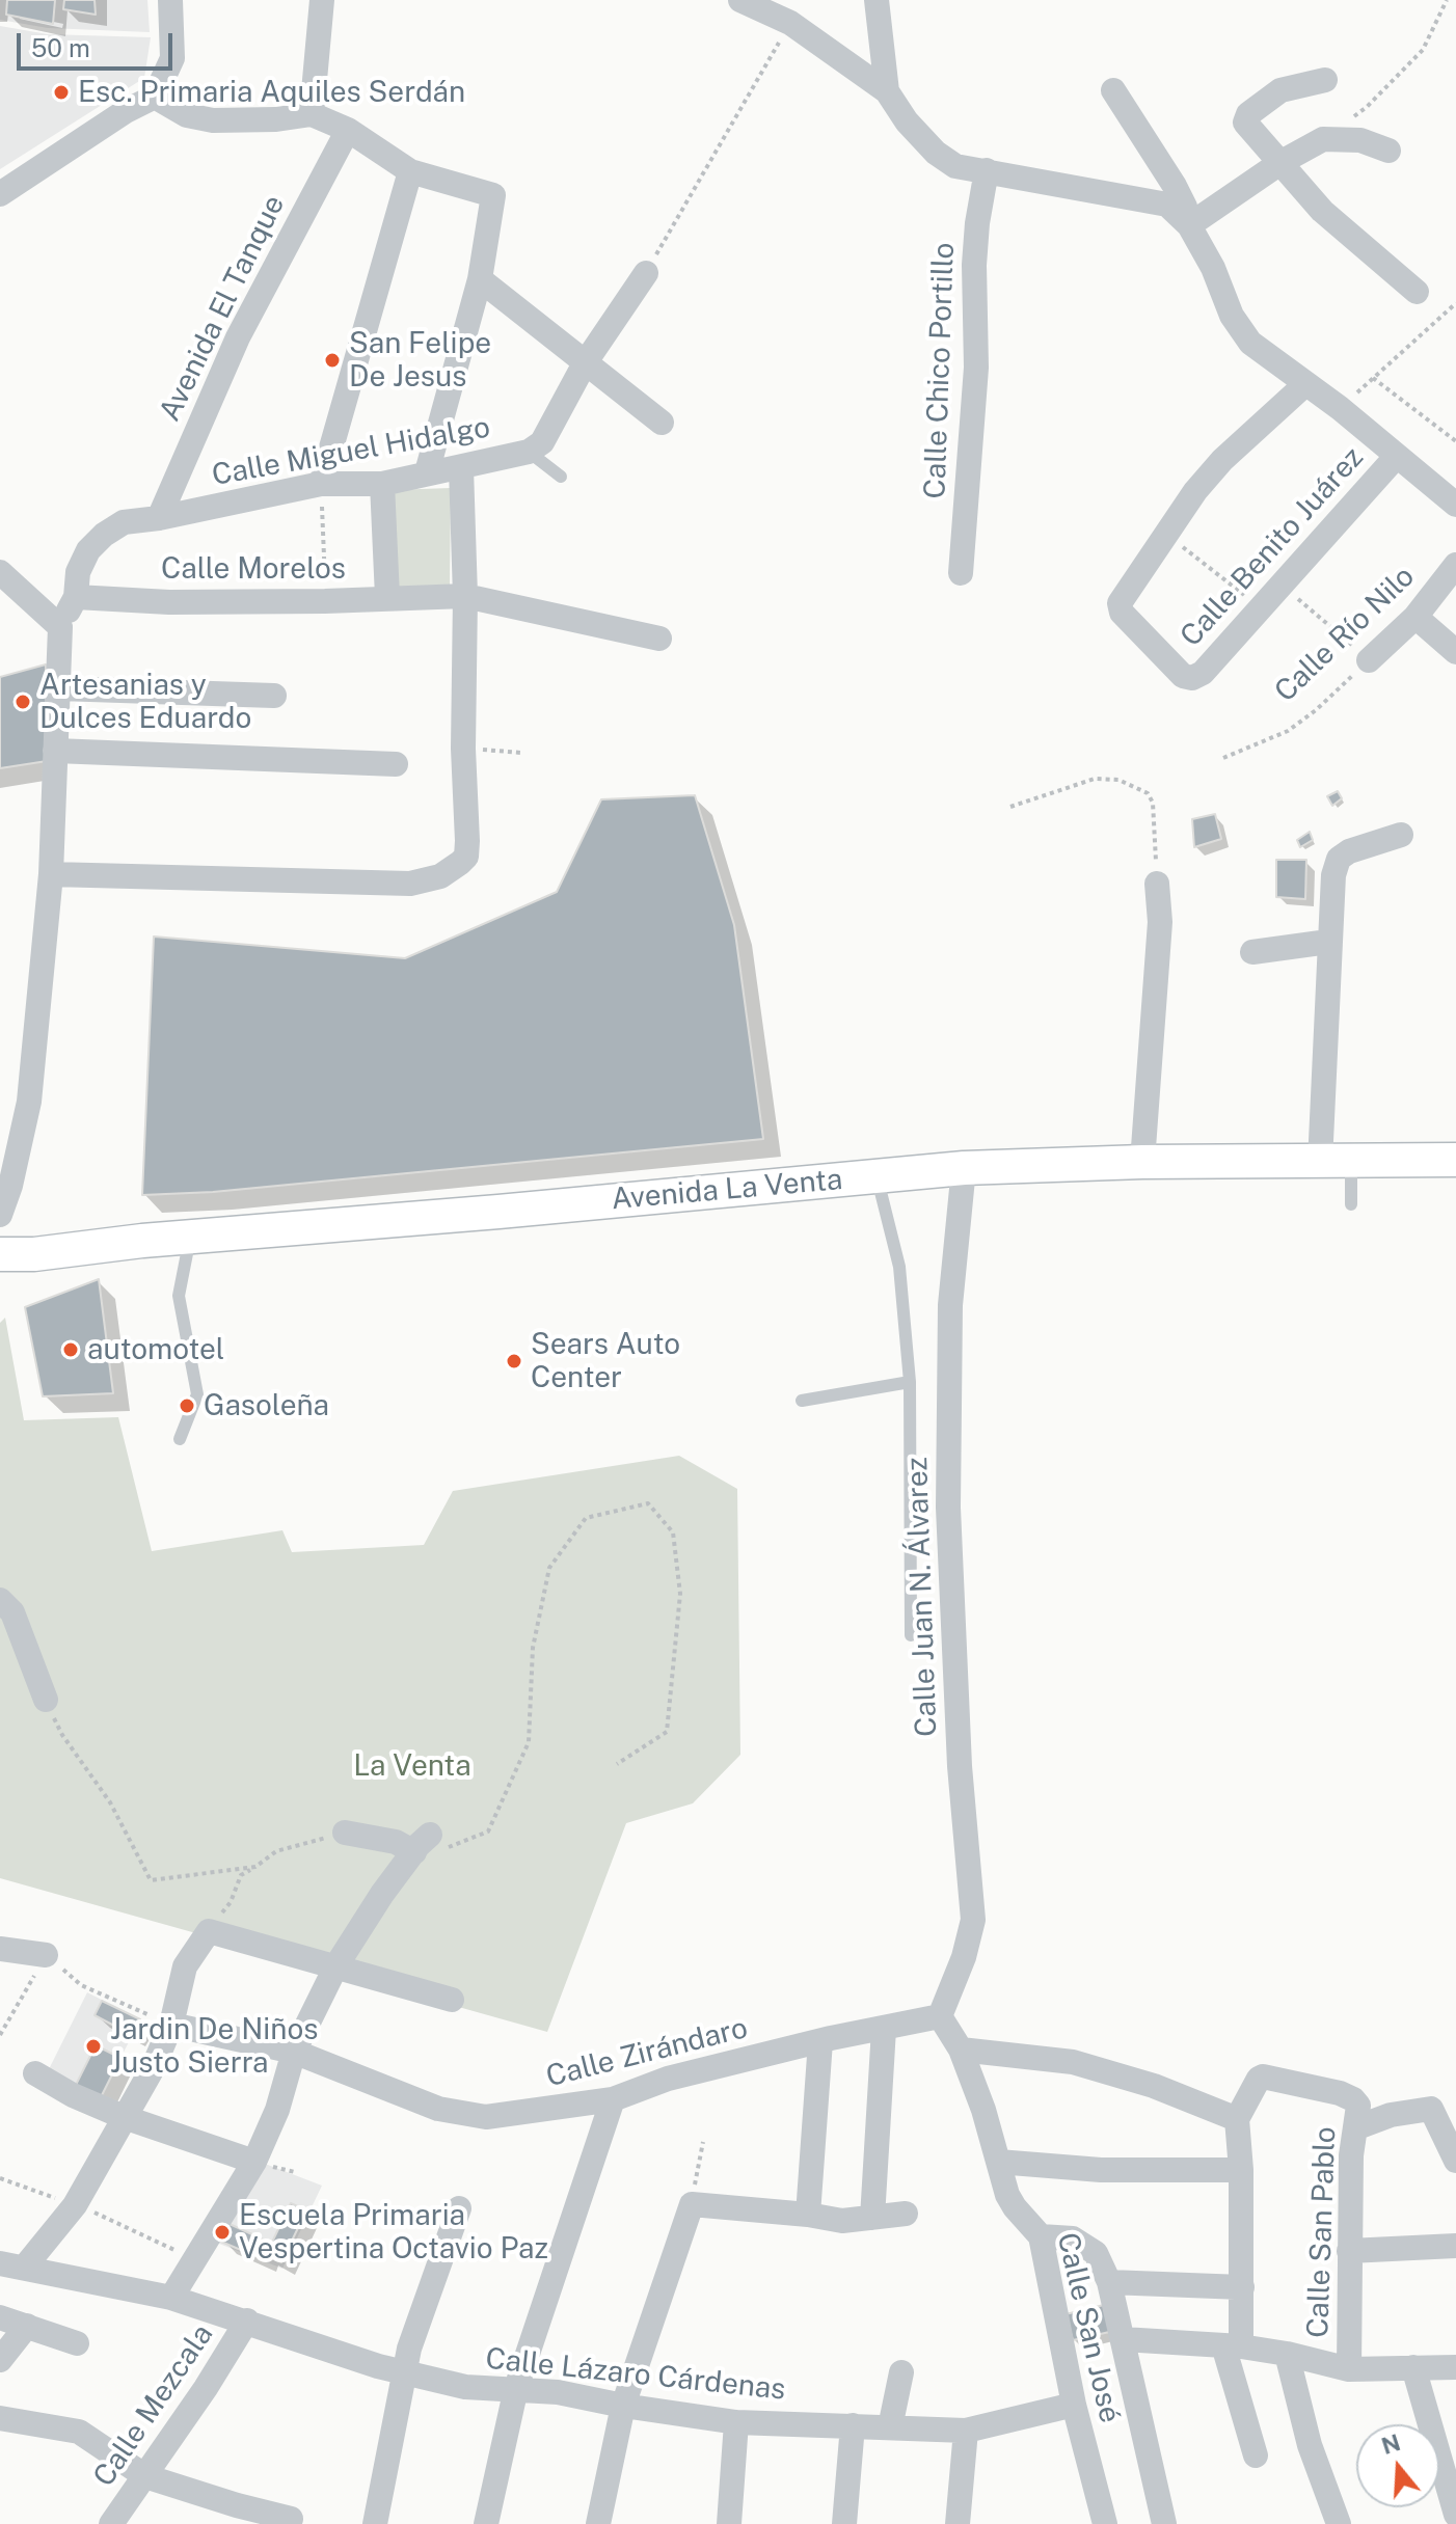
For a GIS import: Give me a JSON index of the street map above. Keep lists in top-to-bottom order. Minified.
{"streets":{"main road":["Avenida La Venta"],"street":["Avenida El Tanque","Calle Chico Portillo","Calle Miguel Hidalgo","Calle Benito Juárez","Calle Morelos","Calle Río Nilo","Calle Juan N. Álvarez","Calle Zirándaro","Calle San Pablo","Calle San José","Calle Lázaro Cárdenas","Calle Mezcala"]},"crossings":[["Avenida El Tanque","Calle Miguel Hidalgo"],["Calle Miguel Hidalgo","Calle Morelos"],["Avenida La Venta","Calle Juan N. Álvarez"],["Calle Juan N. Álvarez","Calle Zirándaro"],["Calle Juan N. Álvarez","Calle San José"],["Calle Zirándaro","Calle San José"],["Calle San José","Calle Lázaro Cárdenas"],["Calle Lázaro Cárdenas","Calle Mezcala"]],"parks":["La Venta"],"places":["Esc. Primaria Aquiles Serdán","San Felipe De Jesus","Artesanias y Dulces Eduardo","automotel","Sears Auto Center","Gasoleña","Jardin De Niños Justo Sierra","Escuela Primaria Vespertina Octavio Paz"],"scale_bar":"50 m","north":"top"}
